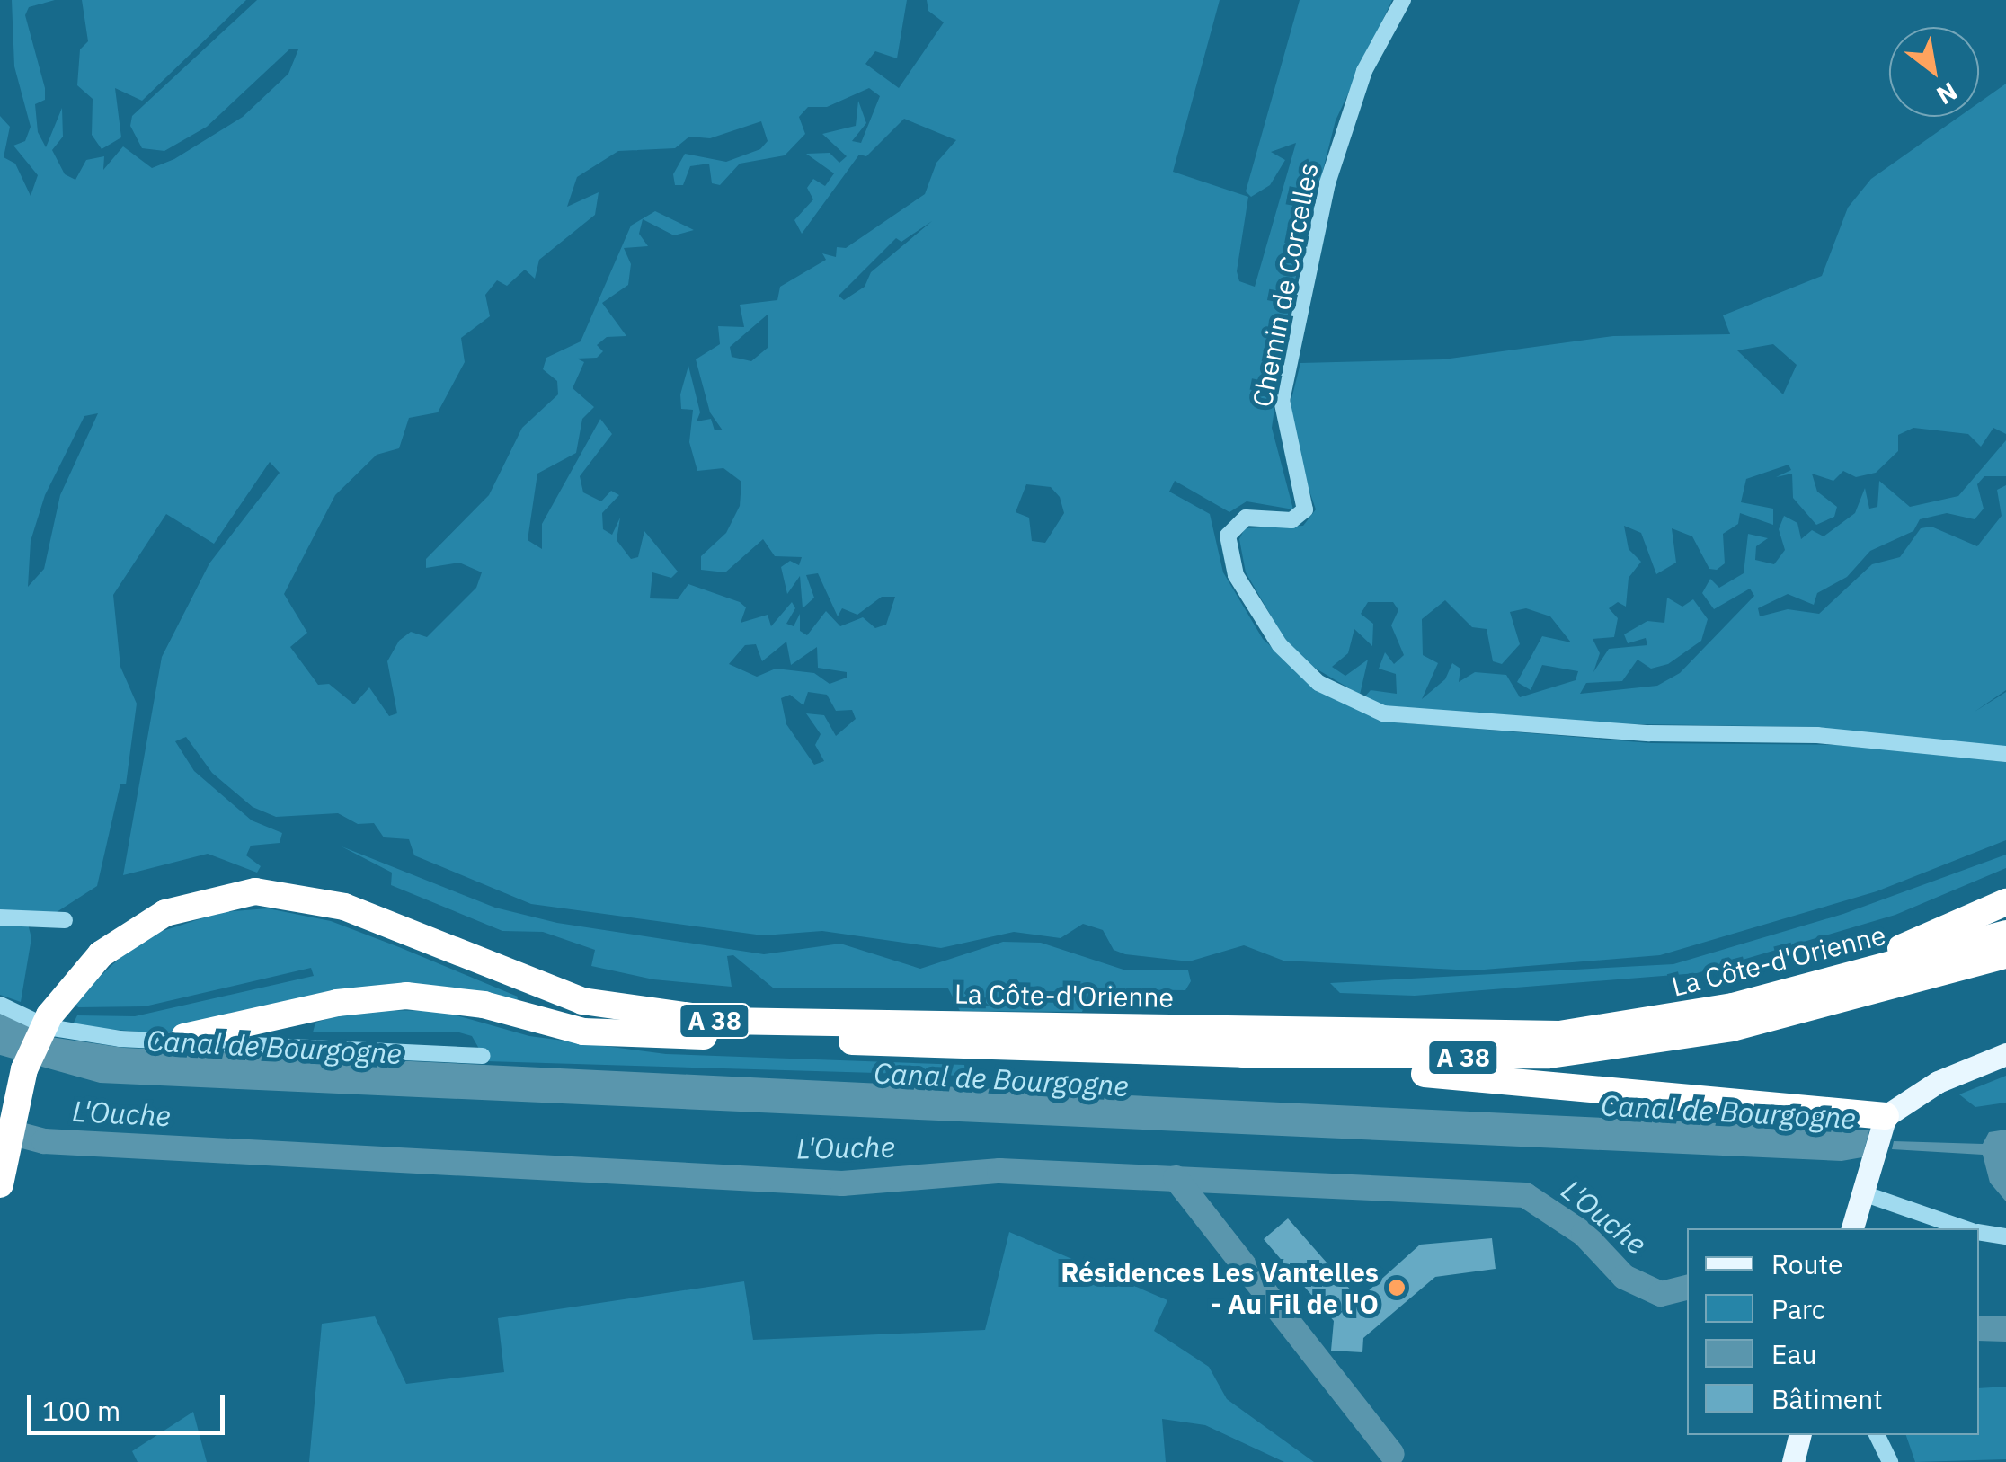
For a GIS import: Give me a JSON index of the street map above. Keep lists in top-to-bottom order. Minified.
{"streets":{"highway":["La Côte-d'Orienne","A 38"],"street":["Chemin de Corcelles"]},"water":["Canal de Bourgogne","L'Ouche"],"places":["Résidences Les Vantelles - Au Fil de l'O"],"legend":["Route","Parc","Eau","Bâtiment"],"scale_bar":"100 m","north":"bottom right"}
